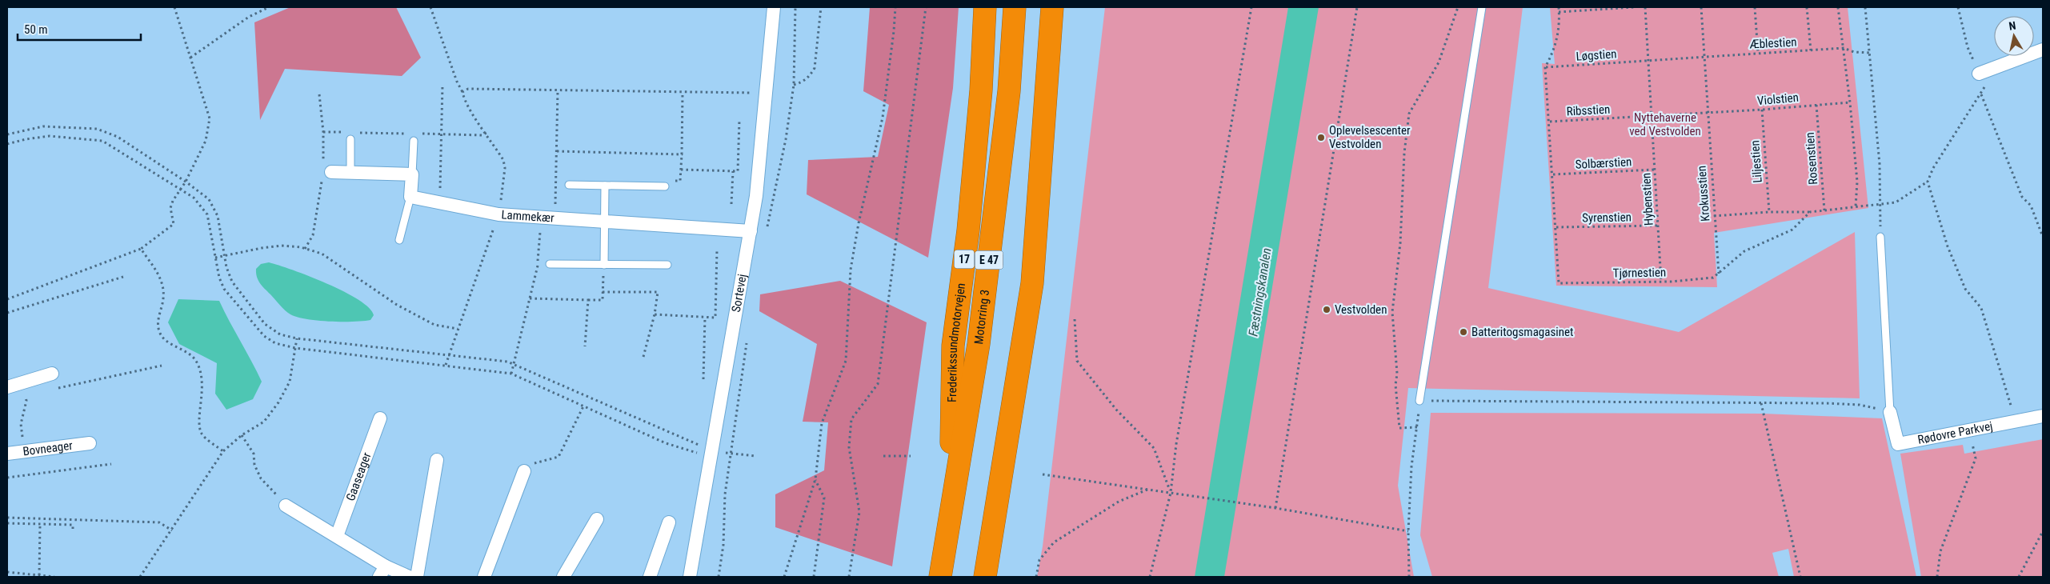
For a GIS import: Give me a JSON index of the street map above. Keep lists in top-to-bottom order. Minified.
{"streets":{"highway":["17","E 47","Motorring 3","Frederikssundmotorvejen"],"street":["Lammekær","Sortevej","Rødovre Parkvej","Bovneager","Gaaseager"],"path":["Æblestien","Løgstien","Violstien","Ribsstien","Rosenstien","Liljestien","Solbærstien","Krokusstien","Hybenstien","Syrenstien","Tjørnestien"]},"crossings":[["Æblestien","Løgstien"],["Æblestien","Krokusstien"],["Æblestien","Hybenstien"],["Løgstien","Hybenstien"],["Violstien","Ribsstien"],["Violstien","Rosenstien"],["Violstien","Liljestien"],["Violstien","Krokusstien"],["Violstien","Hybenstien"],["Ribsstien","Hybenstien"],["Solbærstien","Hybenstien"],["Krokusstien","Tjørnestien"],["Hybenstien","Syrenstien"],["Hybenstien","Tjørnestien"],["Lammekær","Sortevej"],["Syrenstien","Tjørnestien"],["Motorring 3","Frederikssundmotorvejen"]],"water":["Fæstningskanalen"],"parks":["Nyttehaverne ved Vestvolden"],"places":["Oplevelsescenter Vestvolden","Vestvolden","Batteritogsmagasinet"],"scale_bar":"50 m","north":"top"}
